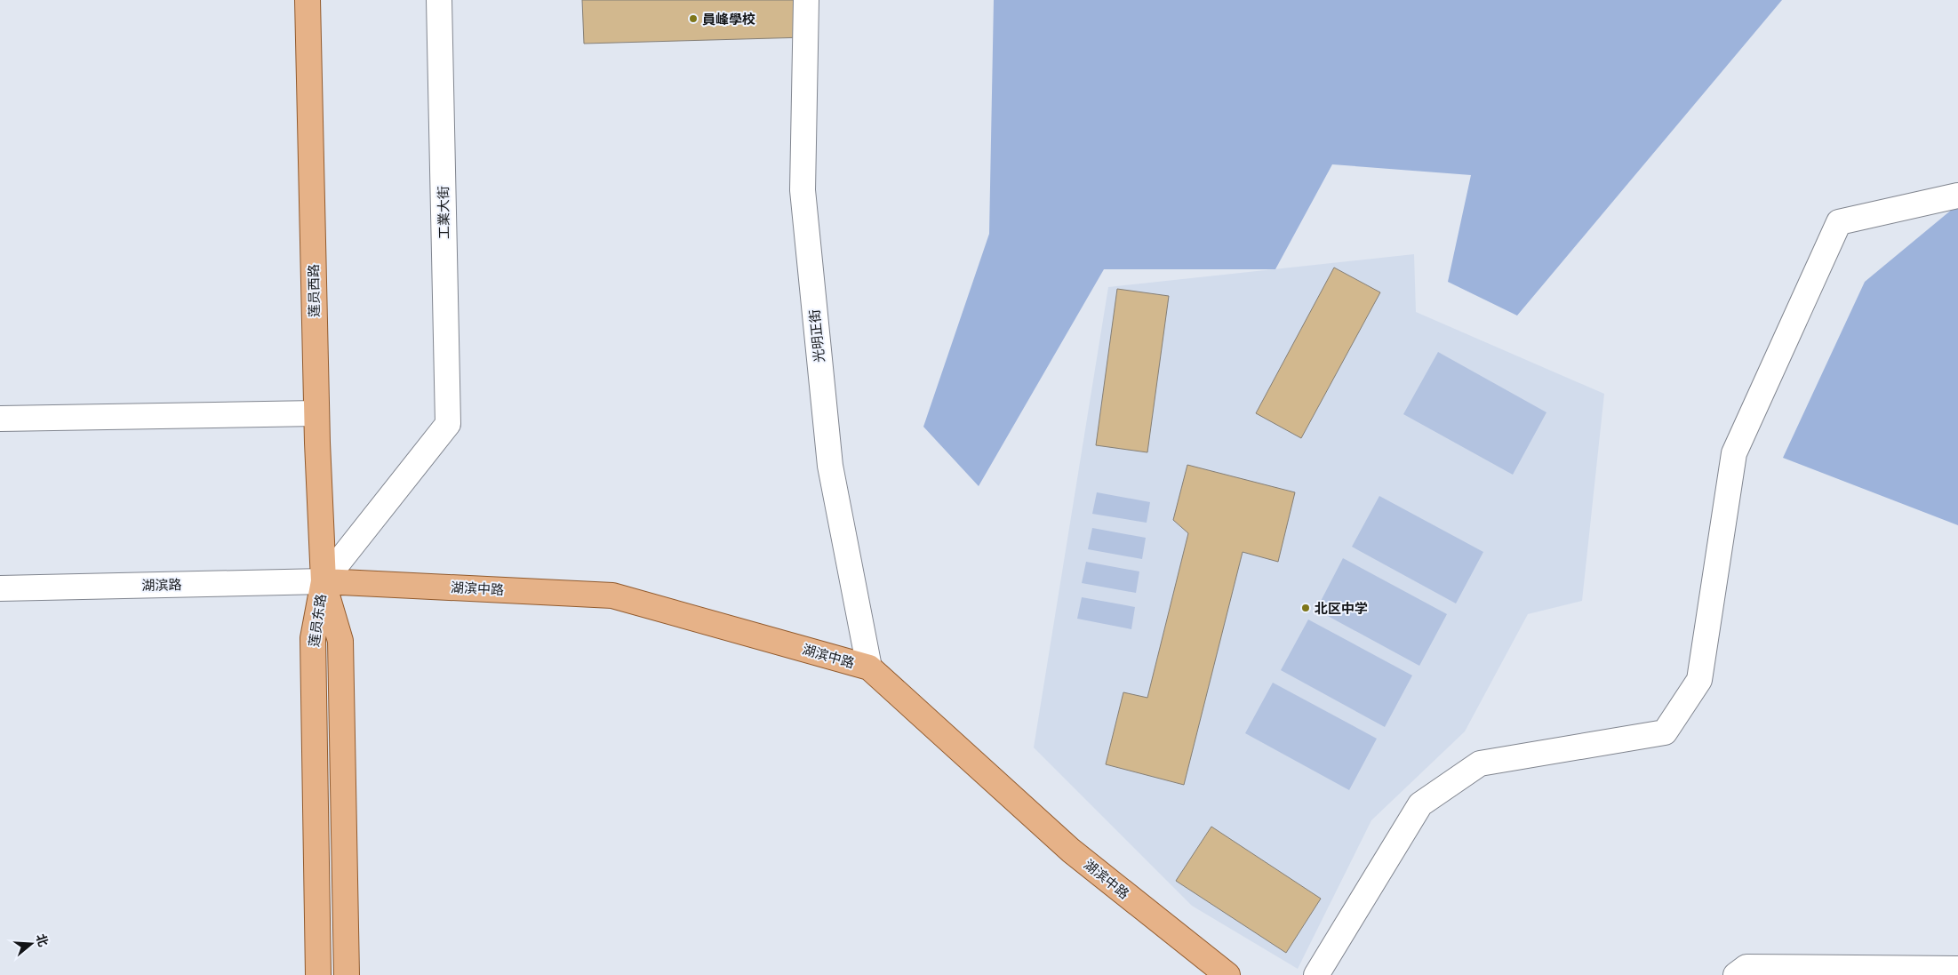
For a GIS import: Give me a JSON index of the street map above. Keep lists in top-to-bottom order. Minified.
{"streets":{"main road":["莲员西路","湖滨中路","莲员东路"],"street":["工業大街","光明正街","湖滨路"]},"crossings":[["工業大街","莲员西路"],["工業大街","湖滨路"],["工業大街","湖滨中路"],["工業大街","莲员东路"],["莲员西路","湖滨路"],["莲员西路","湖滨中路"],["莲员西路","莲员东路"],["光明正街","湖滨中路"],["湖滨路","湖滨中路"],["湖滨路","莲员东路"],["湖滨中路","莲员东路"]],"places":["員峰學校","北区中学"],"north":"right"}
